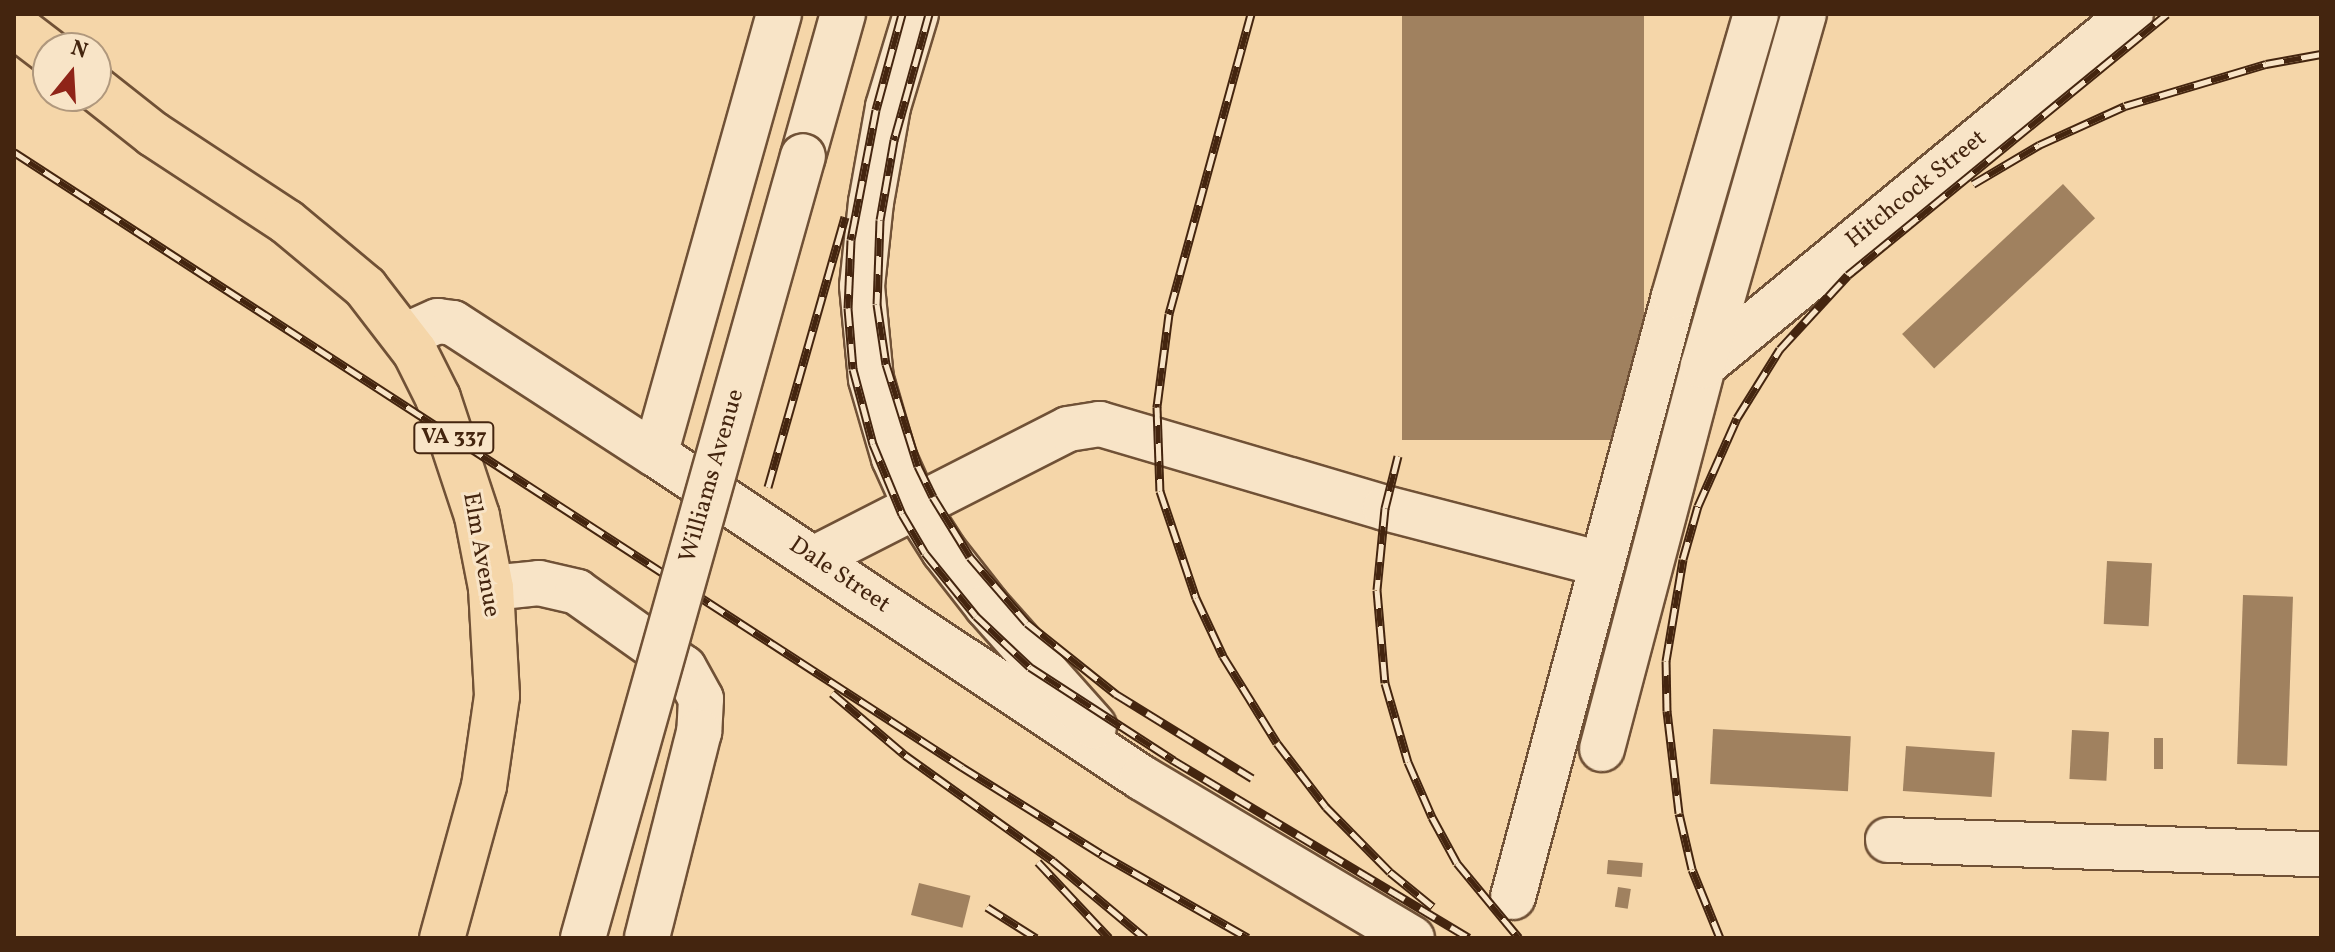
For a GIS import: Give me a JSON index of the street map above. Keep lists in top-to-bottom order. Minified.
{"streets":{"main road":["VA 337","Elm Avenue"],"street":["Hitchcock Street","Williams Avenue","Dale Street"]},"crossings":[["Elm Avenue","Dale Street"]],"north":"top"}
